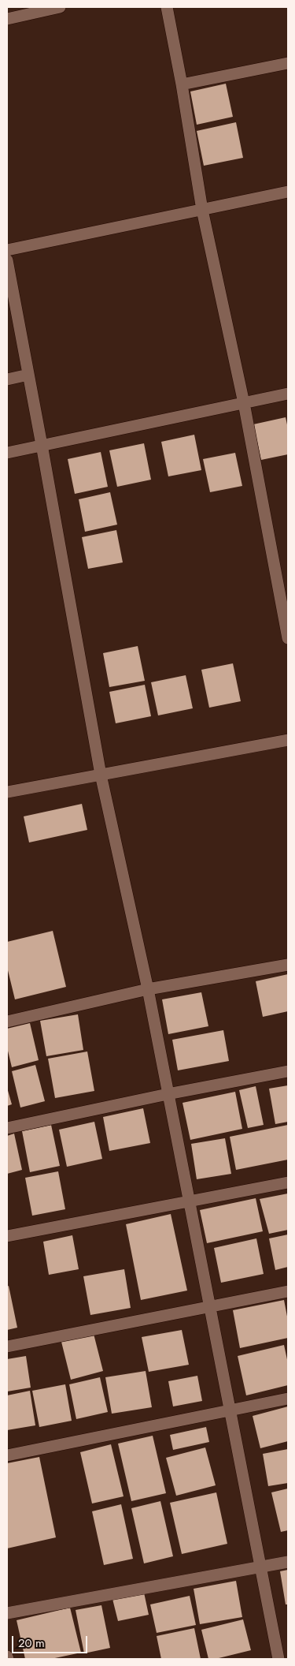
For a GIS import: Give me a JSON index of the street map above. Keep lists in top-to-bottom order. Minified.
{"scale_bar":"20 m"}
